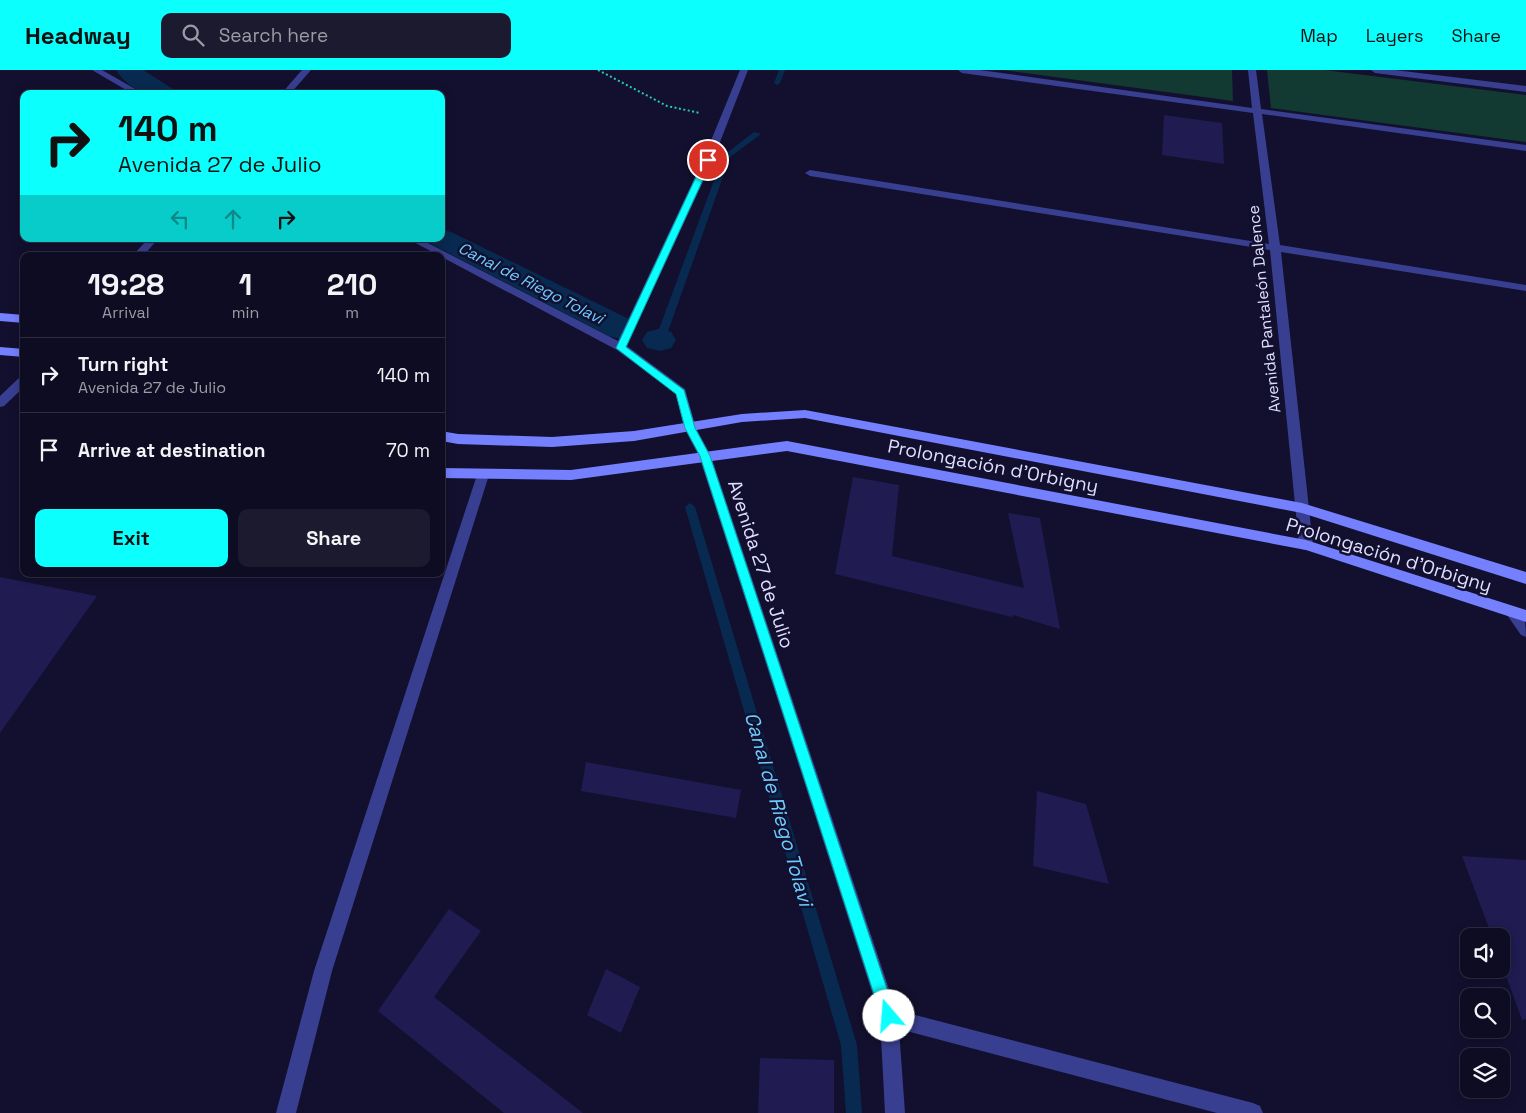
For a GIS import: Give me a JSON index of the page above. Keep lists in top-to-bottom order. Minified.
{"streets":{"main road":["Prolongación d'Orbigny"],"street":["Avenida Pantaleón Dalence","Avenida 27 de Julio"]},"crossings":[["Avenida Pantaleón Dalence","Prolongación d'Orbigny"],["Prolongación d'Orbigny","Avenida 27 de Julio"]],"water":["Canal de Riego Tolavi"],"page":{"header":"Headway","search":"Search here","nav":["Map","Layers","Share"],"turn":["140 m","Avenida 27 de Julio"],"eta":["19:28","Arrival","1","min","210","m"],"list":[{"name":"Turn right","note":"Avenida 27 de Julio","value":"140 m"},{"name":"Arrive at destination","value":"70 m"}],"buttons":["Exit","Share"]}}
